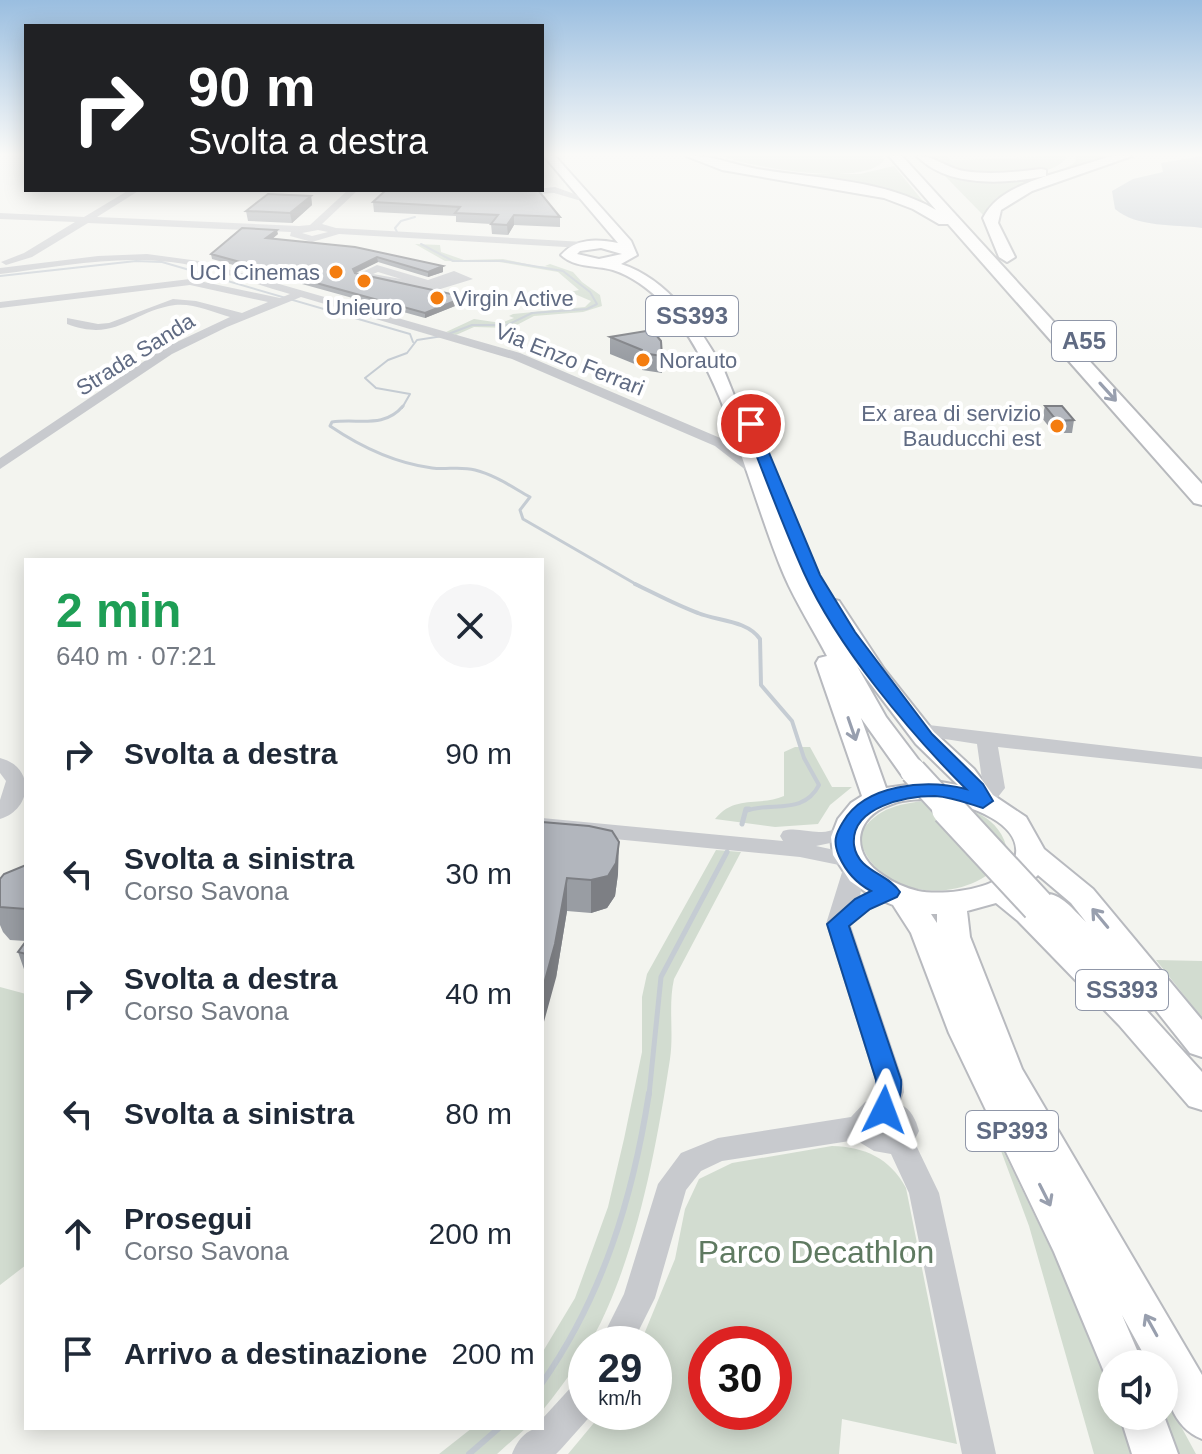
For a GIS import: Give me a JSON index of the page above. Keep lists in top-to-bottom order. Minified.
{"streets":{"highway":["A55"],"main road":["SS393","SP393"],"street":["Strada Sanda","Via Enzo Ferrari"]},"crossings":[["SS393","Via Enzo Ferrari"],["Strada Sanda","Via Enzo Ferrari"]],"parks":["Parco Decathlon"],"places":["UCI Cinemas","Unieuro","Virgin Active","Norauto","Ex area di servizio Bauducchi est"],"page":{"turn":["90 m","Svolta a destra"],"heading":["2 min","640 m · 07:21"],"list":[{"name":"Svolta a destra","value":"90 m"},{"name":"Svolta a sinistra","note":"Corso Savona","value":"30 m"},{"name":"Svolta a destra","note":"Corso Savona","value":"40 m"},{"name":"Svolta a sinistra","value":"80 m"},{"name":"Prosegui","note":"Corso Savona","value":"200 m"},{"name":"Arrivo a destinazione","value":"200 m"}],"speed":"29 km/h","limit":"30"}}
